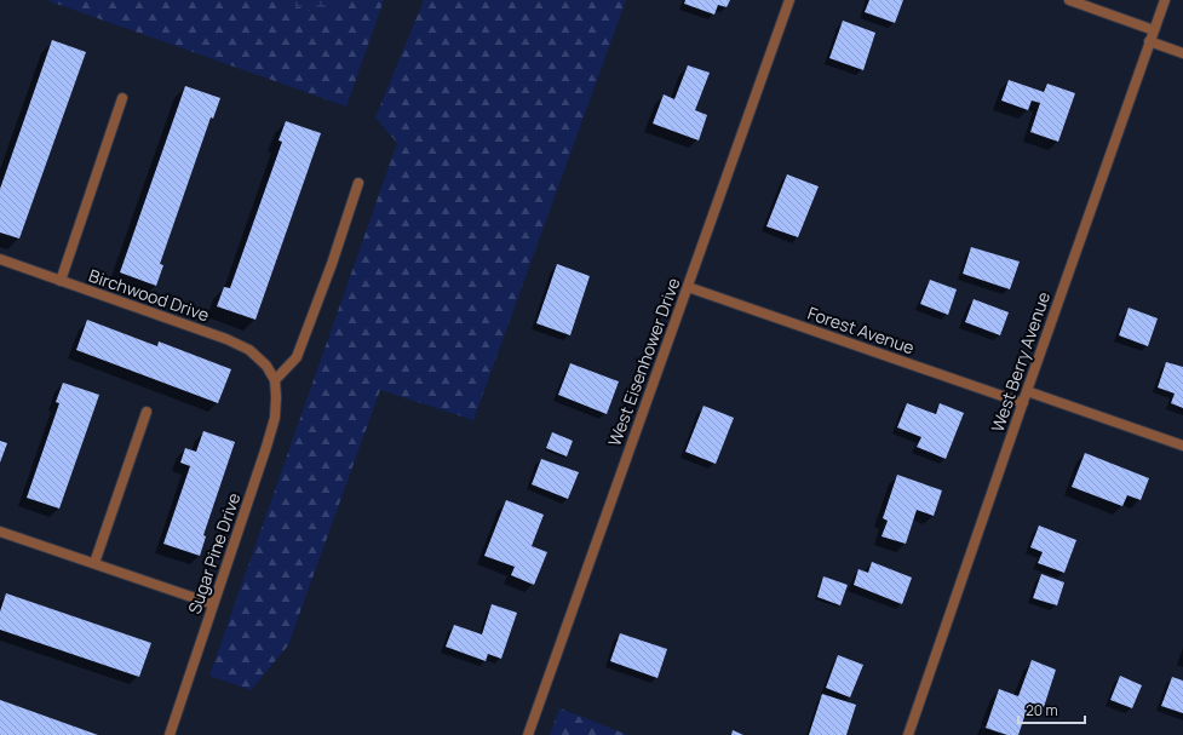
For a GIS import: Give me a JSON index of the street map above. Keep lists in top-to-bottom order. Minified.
{"streets":{"street":["Birchwood Drive","Forest Avenue","West Eisenhower Drive","West Berry Avenue","Sugar Pine Drive"]},"crossings":[["Birchwood Drive","Sugar Pine Drive"],["Forest Avenue","West Eisenhower Drive"],["Forest Avenue","West Berry Avenue"]],"scale_bar":"20 m"}
